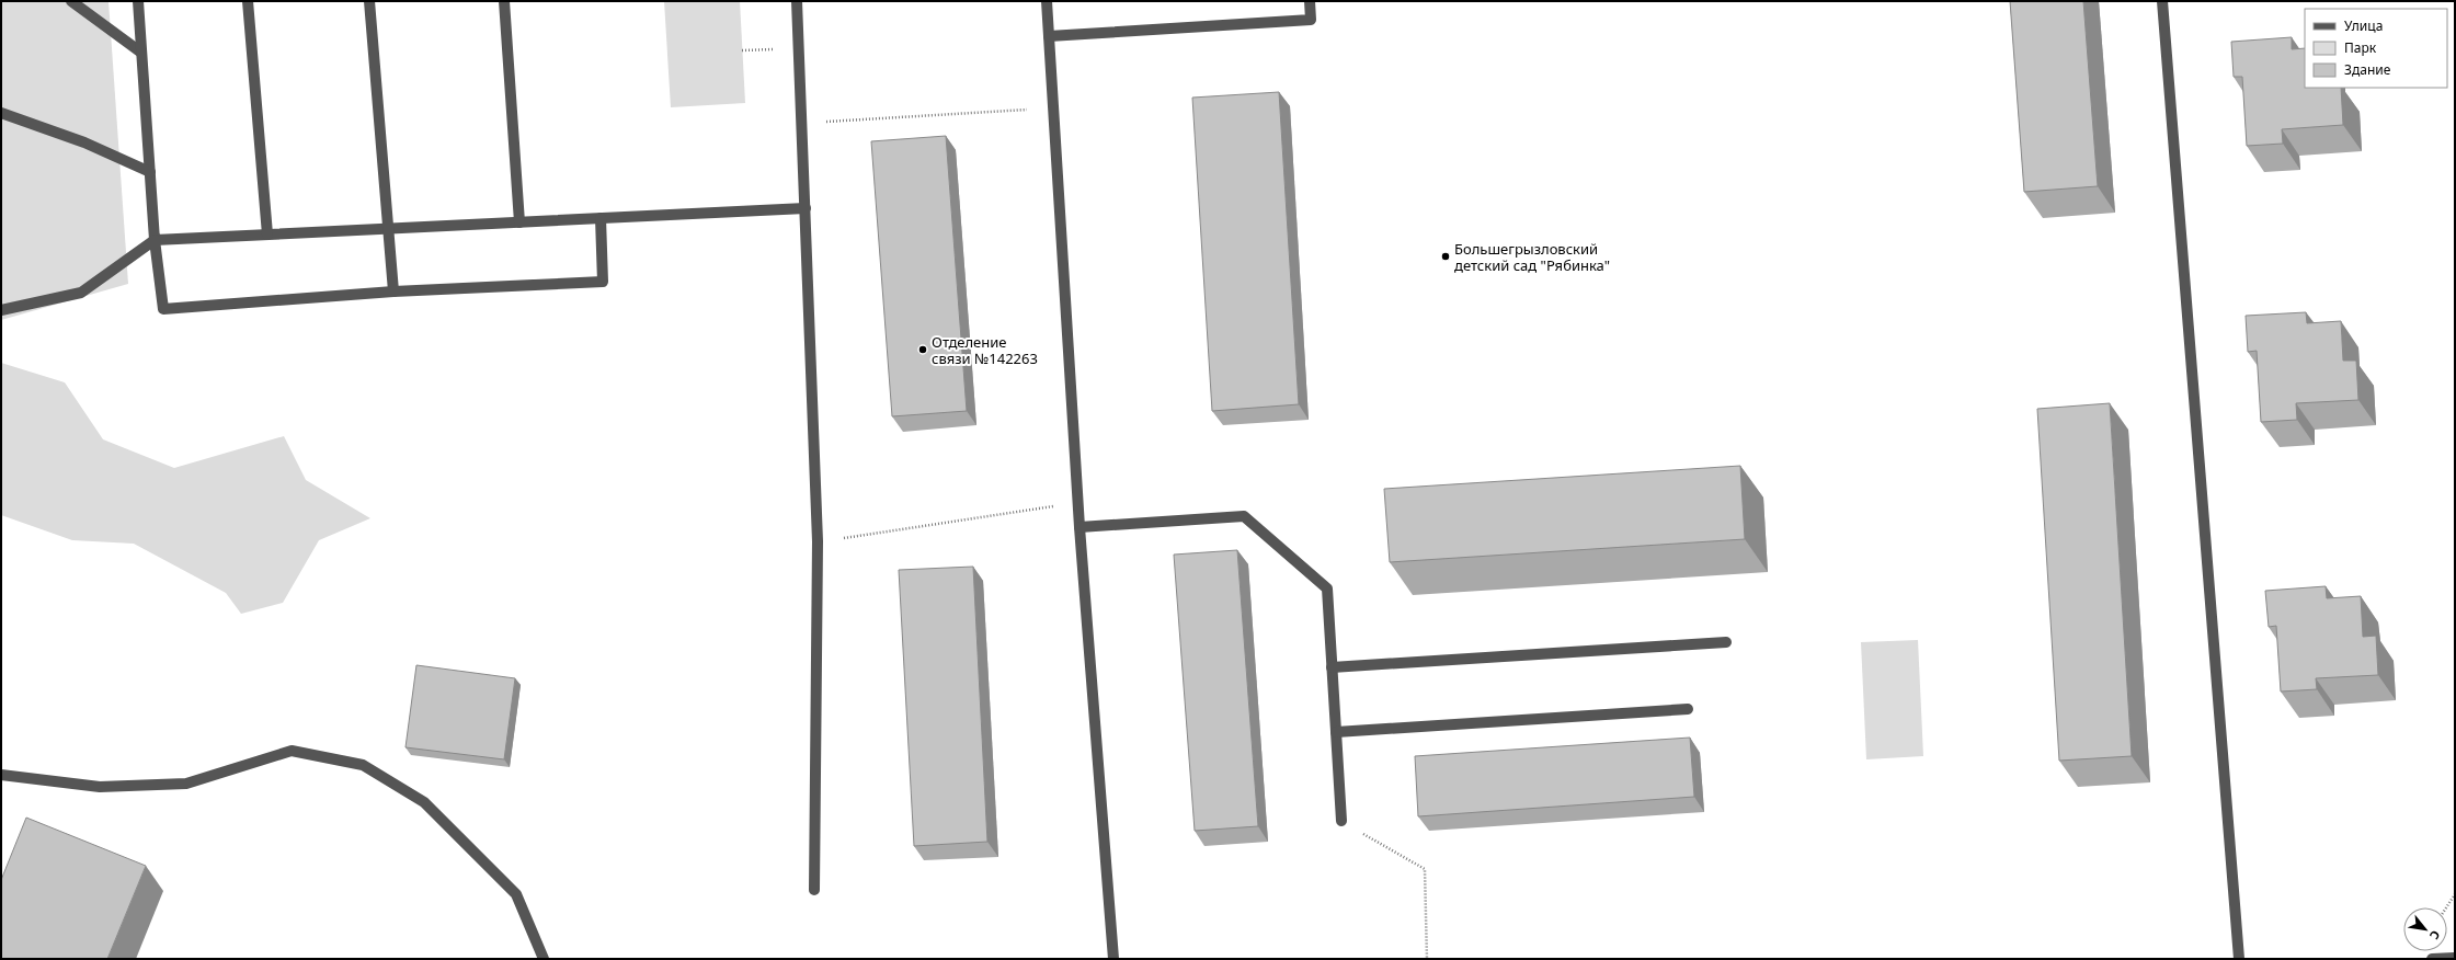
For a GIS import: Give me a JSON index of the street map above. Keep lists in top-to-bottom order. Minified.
{"places":["Большегрызловский детский сад \"Рябинка\"","Отделение связи №142263"],"legend":["Улица","Парк","Здание"],"north":"bottom right"}
